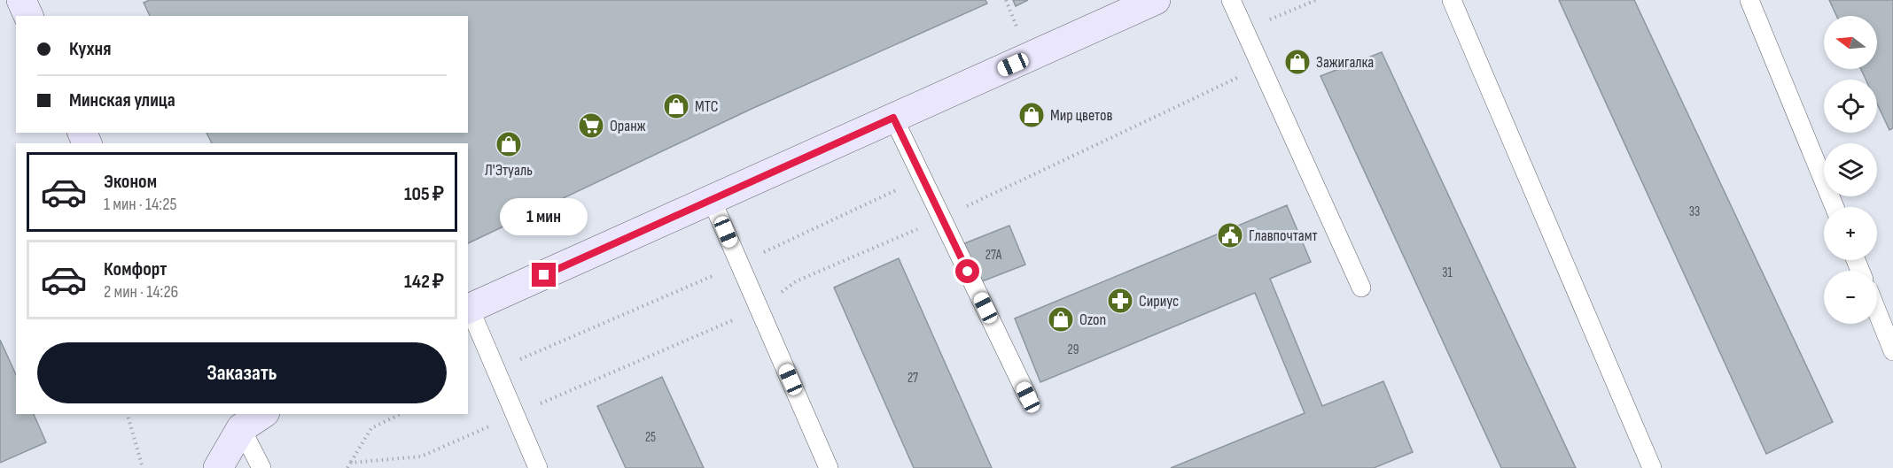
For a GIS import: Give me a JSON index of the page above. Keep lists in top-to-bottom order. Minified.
{"places":{"shop":["Зажигалка","МТС","Мир цветов","Л'Этуаль","Ozon"],"supermarket":["Оранж"],"public building":["Главпочтамт"],"pharmacy":["Сириус"]},"house_numbers":["33","27А","31","29","27","25"],"north":"left","page":{"map_buttons":["+","−"],"banner":["Кухня","Минская улица"],"list":[{"name":"Эконом","note":"1 мин · 14:25","value":"105 ₽"},{"name":"Комфорт","note":"2 мин · 14:26","value":"142 ₽"}],"bubble":"1 мин","buttons":"Заказать"}}
